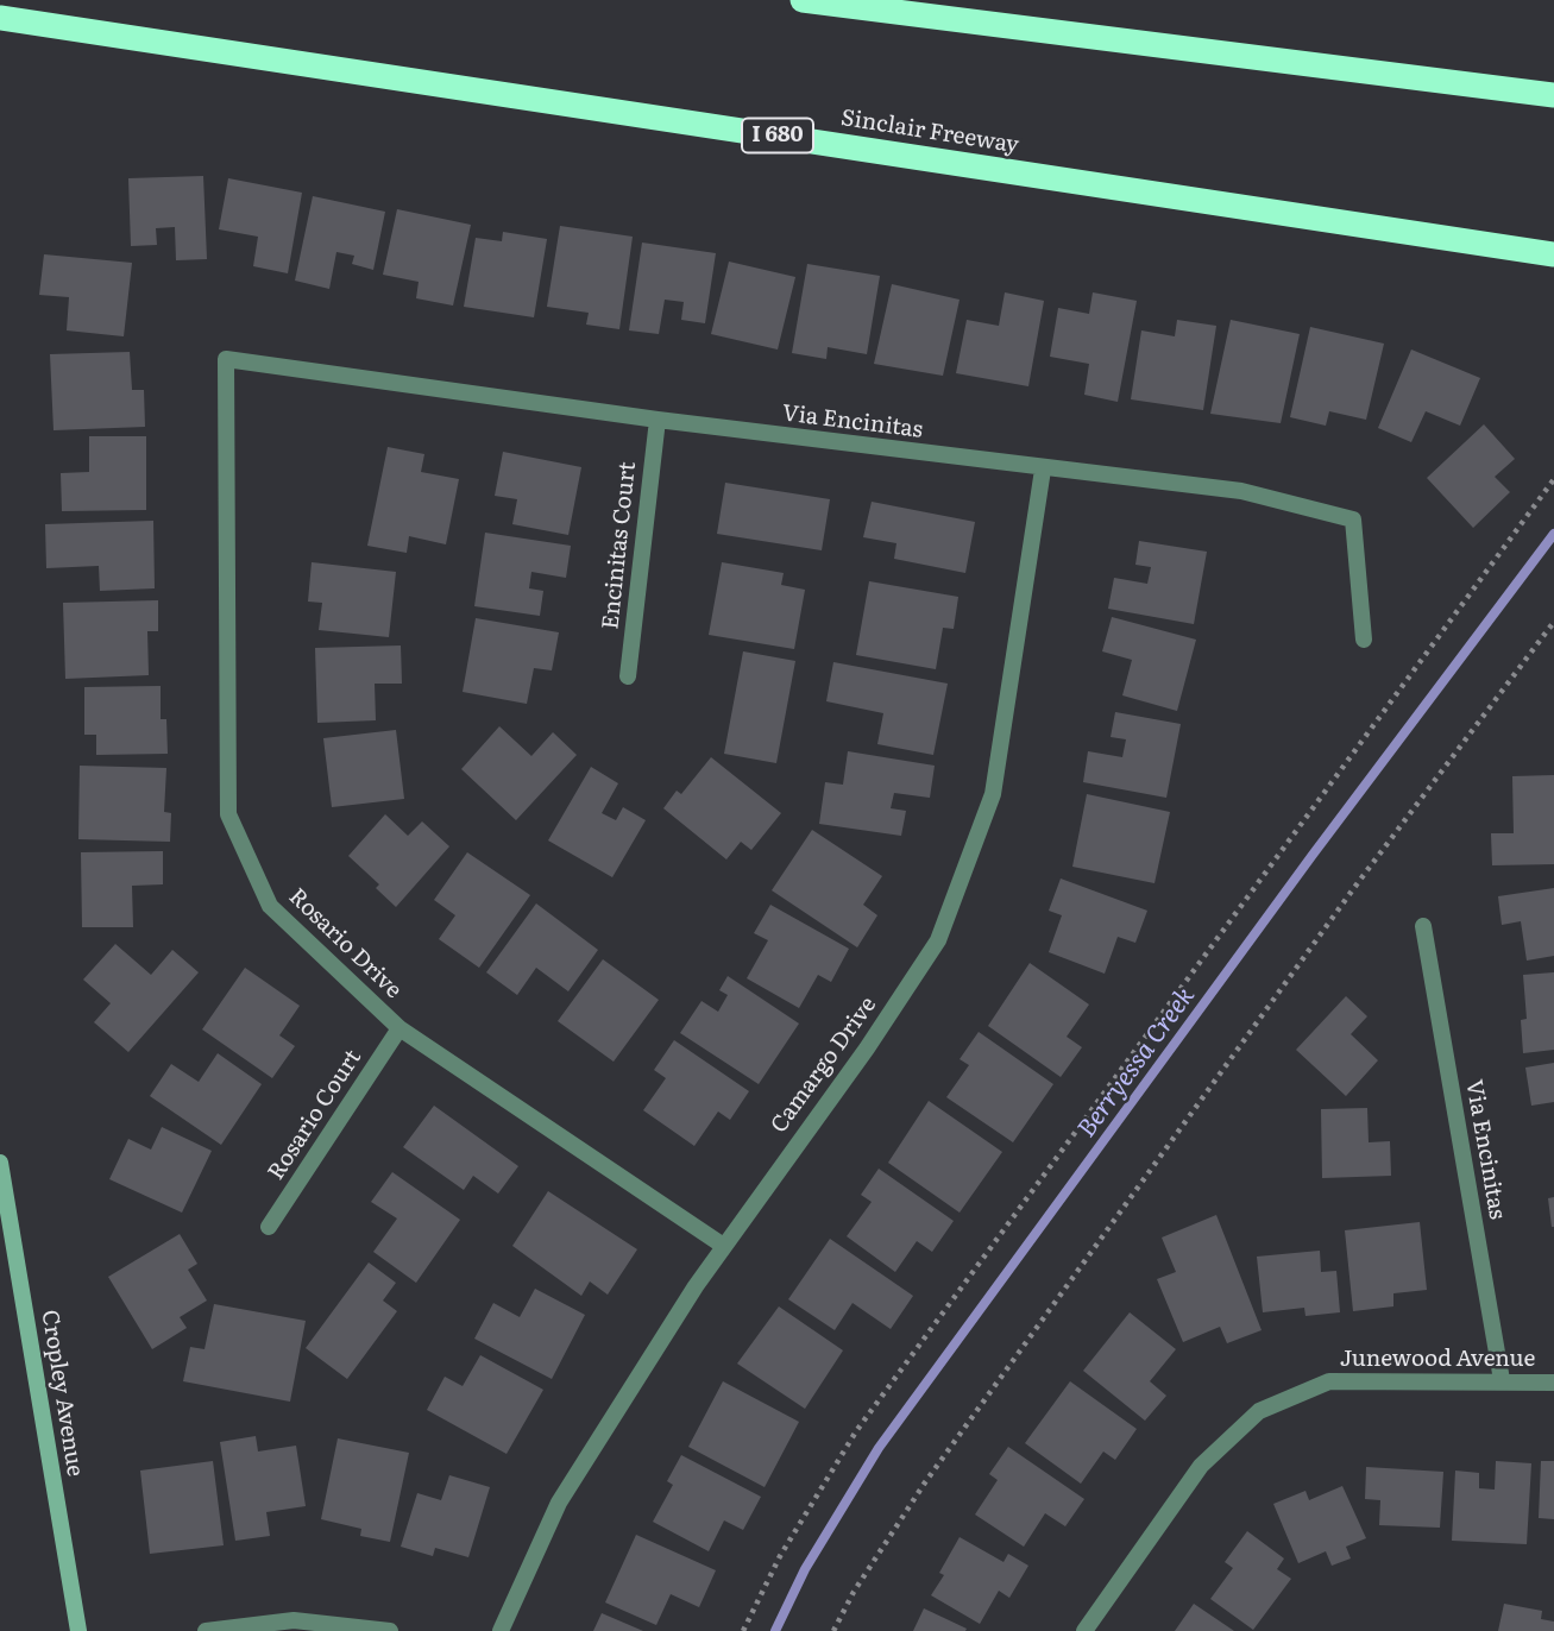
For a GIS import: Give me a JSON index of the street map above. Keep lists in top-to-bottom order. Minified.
{"streets":{"highway":["Sinclair Freeway","I 680"],"main road":["Cropley Avenue"],"street":["Via Encinitas","Encinitas Court","Rosario Drive","Camargo Drive","Rosario Court","Junewood Avenue"]},"crossings":[["Via Encinitas","Encinitas Court"],["Via Encinitas","Rosario Drive"],["Via Encinitas","Camargo Drive"],["Via Encinitas","Junewood Avenue"],["Rosario Drive","Camargo Drive"],["Rosario Drive","Rosario Court"]],"water":["Berryessa Creek"]}
